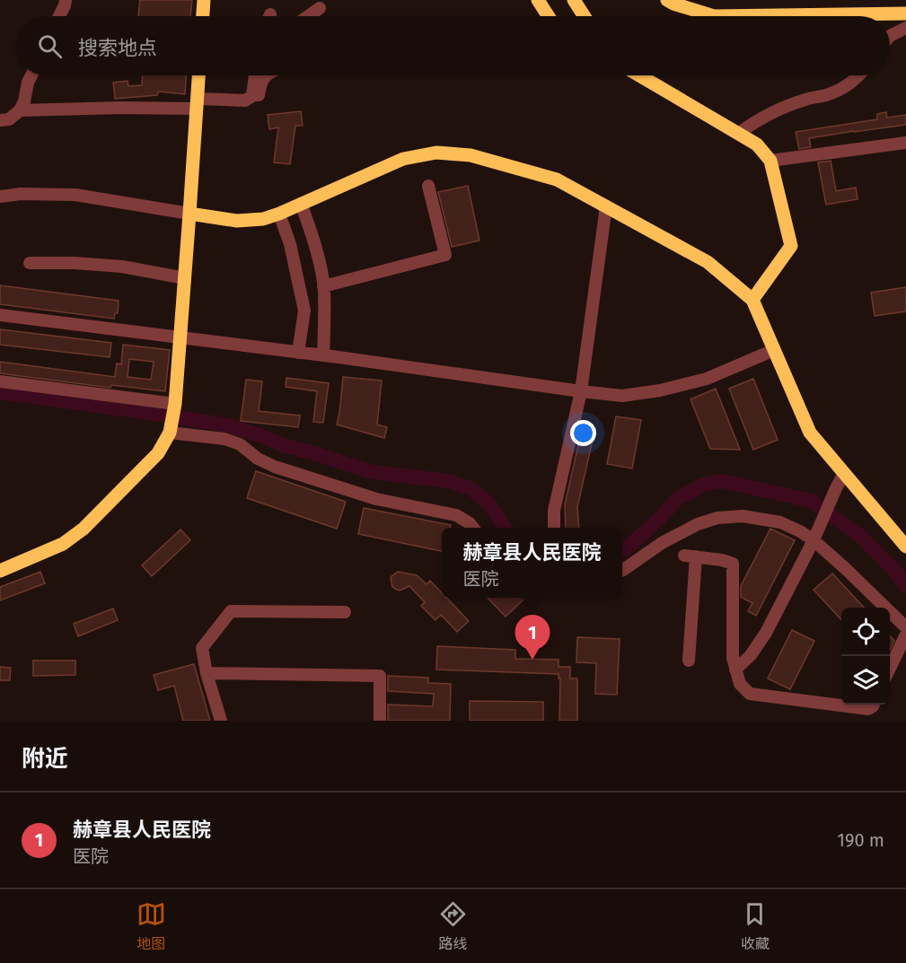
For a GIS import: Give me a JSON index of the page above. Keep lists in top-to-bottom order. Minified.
{"page":{"search":"搜索地点","popup":["赫章县人民医院","医院"],"pins":"1","heading":"附近","list":[{"mark":"1","name":"赫章县人民医院","note":"医院","value":"190 m"}],"nav":["地图","路线","收藏"]}}
